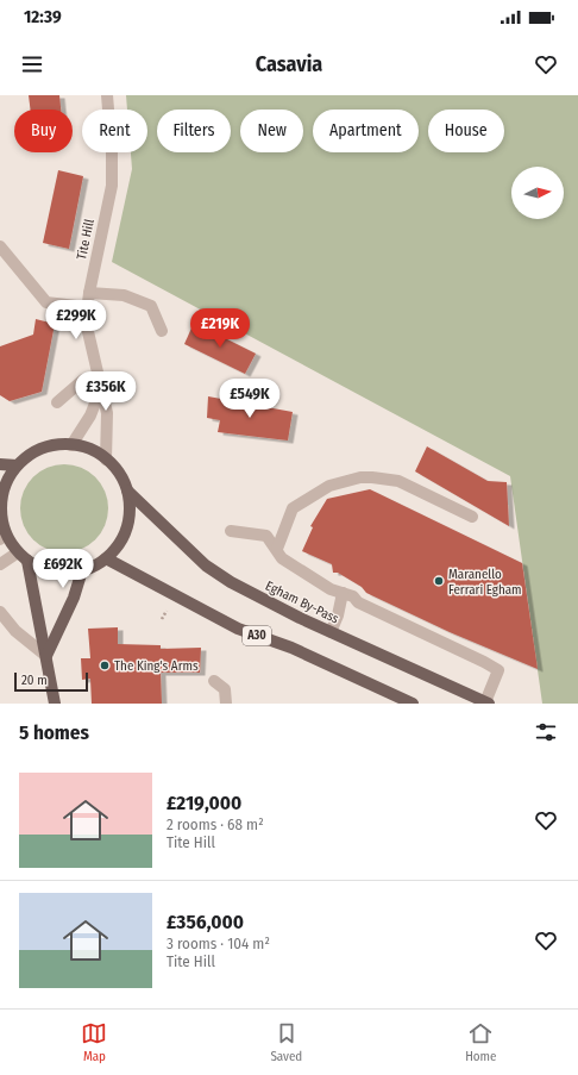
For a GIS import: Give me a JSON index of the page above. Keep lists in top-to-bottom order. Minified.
{"streets":{"main road":["Egham By-Pass","A30"],"street":["Tite Hill"]},"crossings":[["Tite Hill","Egham By-Pass"],["Tite Hill","A30"],["Egham By-Pass","A30"]],"places":["Maranello Ferrari Egham","The King's Arms"],"scale_bar":"20 m","north":"right","page":{"status":"12:39","header":"Casavia","chip":["Buy","Rent","Filters","New","Apartment","House"],"price":["£299K","£219K","£356K","£549K","£692K"],"scale":"20 m","heading":"5 homes","list":[{"name":"£219,000","note":"2 rooms · 68 m² · Tite Hill"},{"name":"£356,000","note":"3 rooms · 104 m² · Tite Hill"}],"tabs":["Map","Saved","Home"]}}
